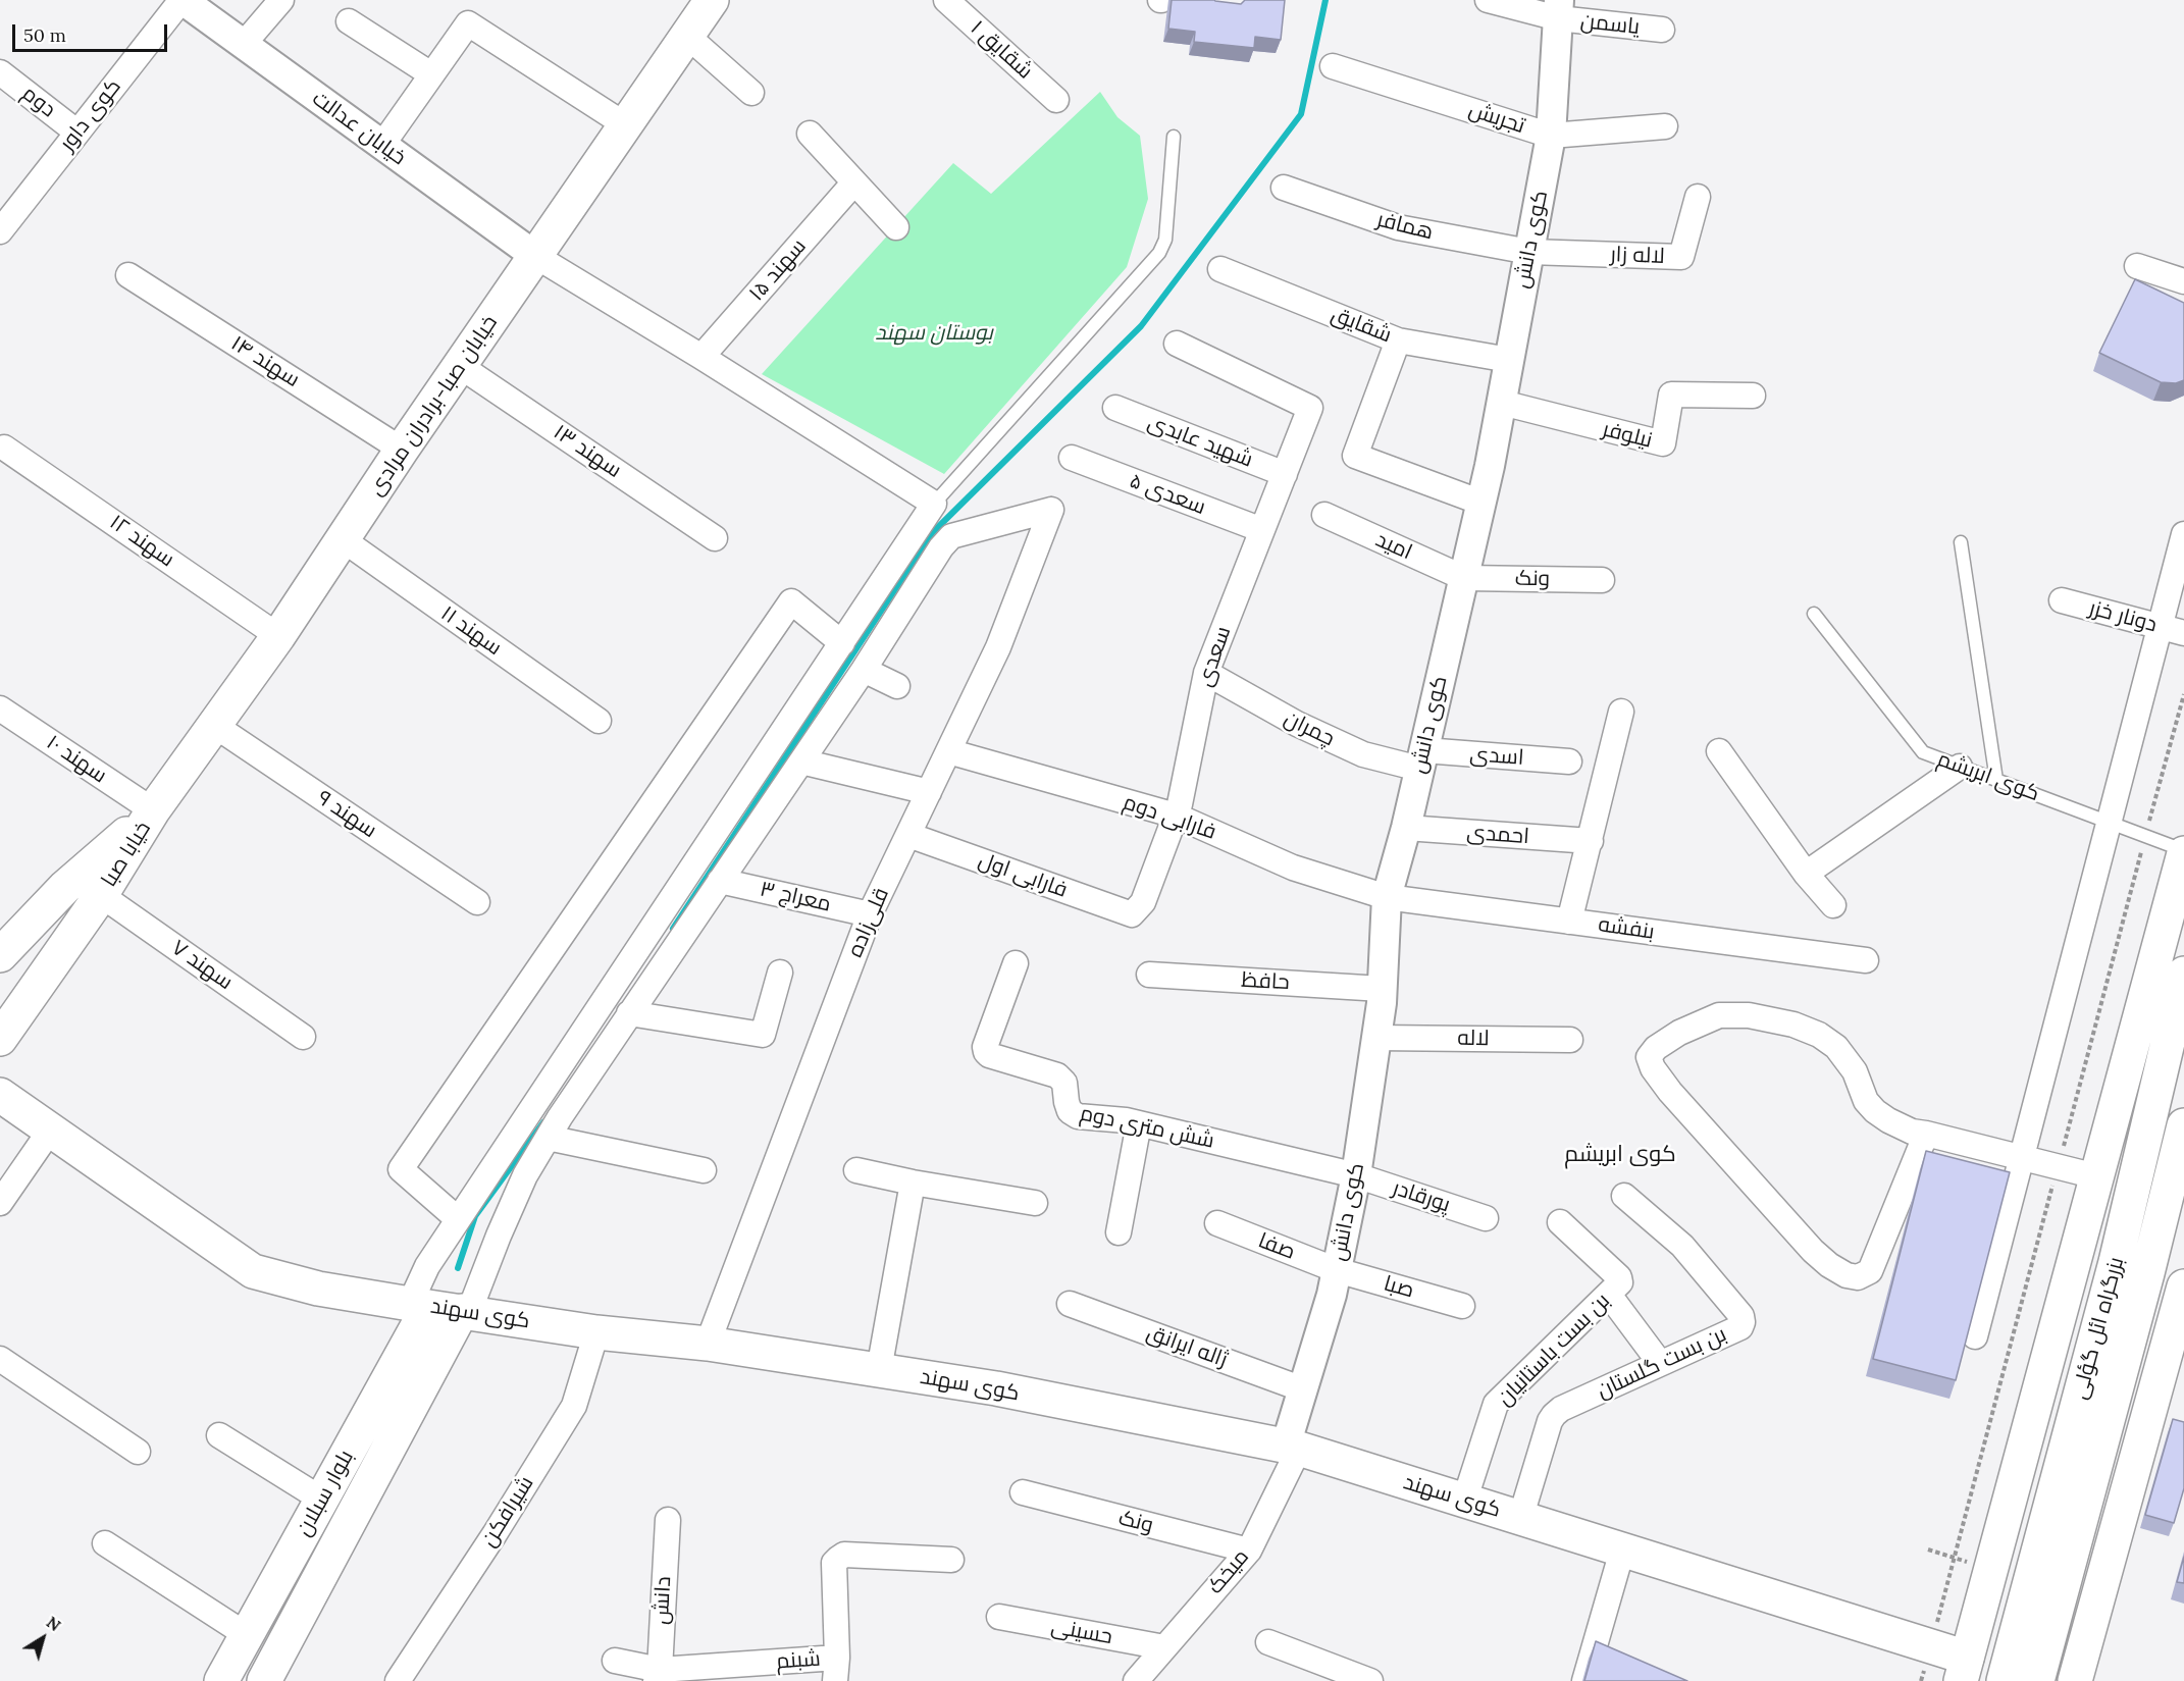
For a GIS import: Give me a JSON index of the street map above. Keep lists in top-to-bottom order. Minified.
{"streets":{"main road":["خیابان صبا-برادران مرادی","خیابا صبا","کوی سهند","بزرگراه ائل گؤلی","بلوار سبلان"],"street":["یاسمن","شقایق ۱","دوم","کوی داور","تجریش","خیابان عدالت","همافر","کوی دانش","لاله زار","سهند ۱۵","شقایق","سهند ۱۴","نیلوفر","شهید عابدی","سهند ۱۳","سعدی ۵","سهند ۱۲","امید","ونک","دونار خزر","سهند ۱۱","سعدی","چمران","اسدی","سهند ۱۰","سهند ۹","فارابی دوم","احمدی","فارابی اول","معراج ۳","قلی‌زاده","بنفشه","سهند ۷","حافظ","لاله","شش متری دوم","پورقادر","صفا","صبا","ژاله ایرانق","بن بست باستانیان","بن بست گلستان","شیر‌افکن","میخک","دانش","حسینی","شبنم"],"lane":["کوی ابریشم"]},"crossings":[["یاسمن","کوی دانش"],["دوم","کوی داور"],["کوی داور","خیابان عدالت"],["تجریش","کوی دانش"],["خیابان عدالت","خیابان صبا-برادران مرادی"],["همافر","کوی دانش"],["همافر","لاله زار"],["کوی دانش","لاله زار"],["کوی دانش","شقایق"],["کوی دانش","نیلوفر"],["کوی دانش","امید"],["کوی دانش","ونک"],["کوی دانش","چمران"],["کوی دانش","اسدی"],["کوی دانش","فارابی دوم"],["کوی دانش","احمدی"],["کوی دانش","بنفشه"],["کوی دانش","حافظ"],["کوی دانش","لاله"],["کوی دانش","شش متری دوم"],["کوی دانش","پورقادر"],["کوی دانش","صفا"],["کوی دانش","صبا"],["کوی دانش","کوی سهند"],["کوی دانش","ژاله ایرانق"],["کوی دانش","میخک"],["سهند ۱۴","خیابان صبا-برادران مرادی"],["خیابان صبا-برادران مرادی","سهند ۱۳"],["خیابان صبا-برادران مرادی","سهند ۱۲"],["خیابان صبا-برادران مرادی","سهند ۱۱"],["خیابان صبا-برادران مرادی","سهند ۱۰"],["خیابان صبا-برادران مرادی","سهند ۹"],["خیابان صبا-برادران مرادی","خیابا صبا"],["شهید عابدی","سعدی"],["سعدی ۵","سعدی"],["امید","ونک"],["ونک","میخک"],["سعدی","چمران"],["سعدی","فارابی دوم"],["سعدی","فارابی اول"],["چمران","اسدی"],["سهند ۱۰","خیابا صبا"],["فارابی دوم","قلی‌زاده"],["فارابی دوم","بنفشه"],["خیابا صبا","سهند ۷"],["فارابی اول","قلی‌زاده"],["معراج ۳","قلی‌زاده"],["قلی‌زاده","کوی سهند"],["شش متری دوم","پورقادر"],["صفا","صبا"],["کوی سهند","بن بست باستانیان"],["کوی سهند","بن بست گلستان"],["کوی سهند","بلوار سبلان"],["کوی سهند","شیر‌افکن"],["کوی سهند","میخک"],["میخک","حسینی"],["دانش","شبنم"]],"districts":["کوی ابریشم"],"parks":["بوستان سهند"],"scale_bar":"50 m","north":"top right"}
